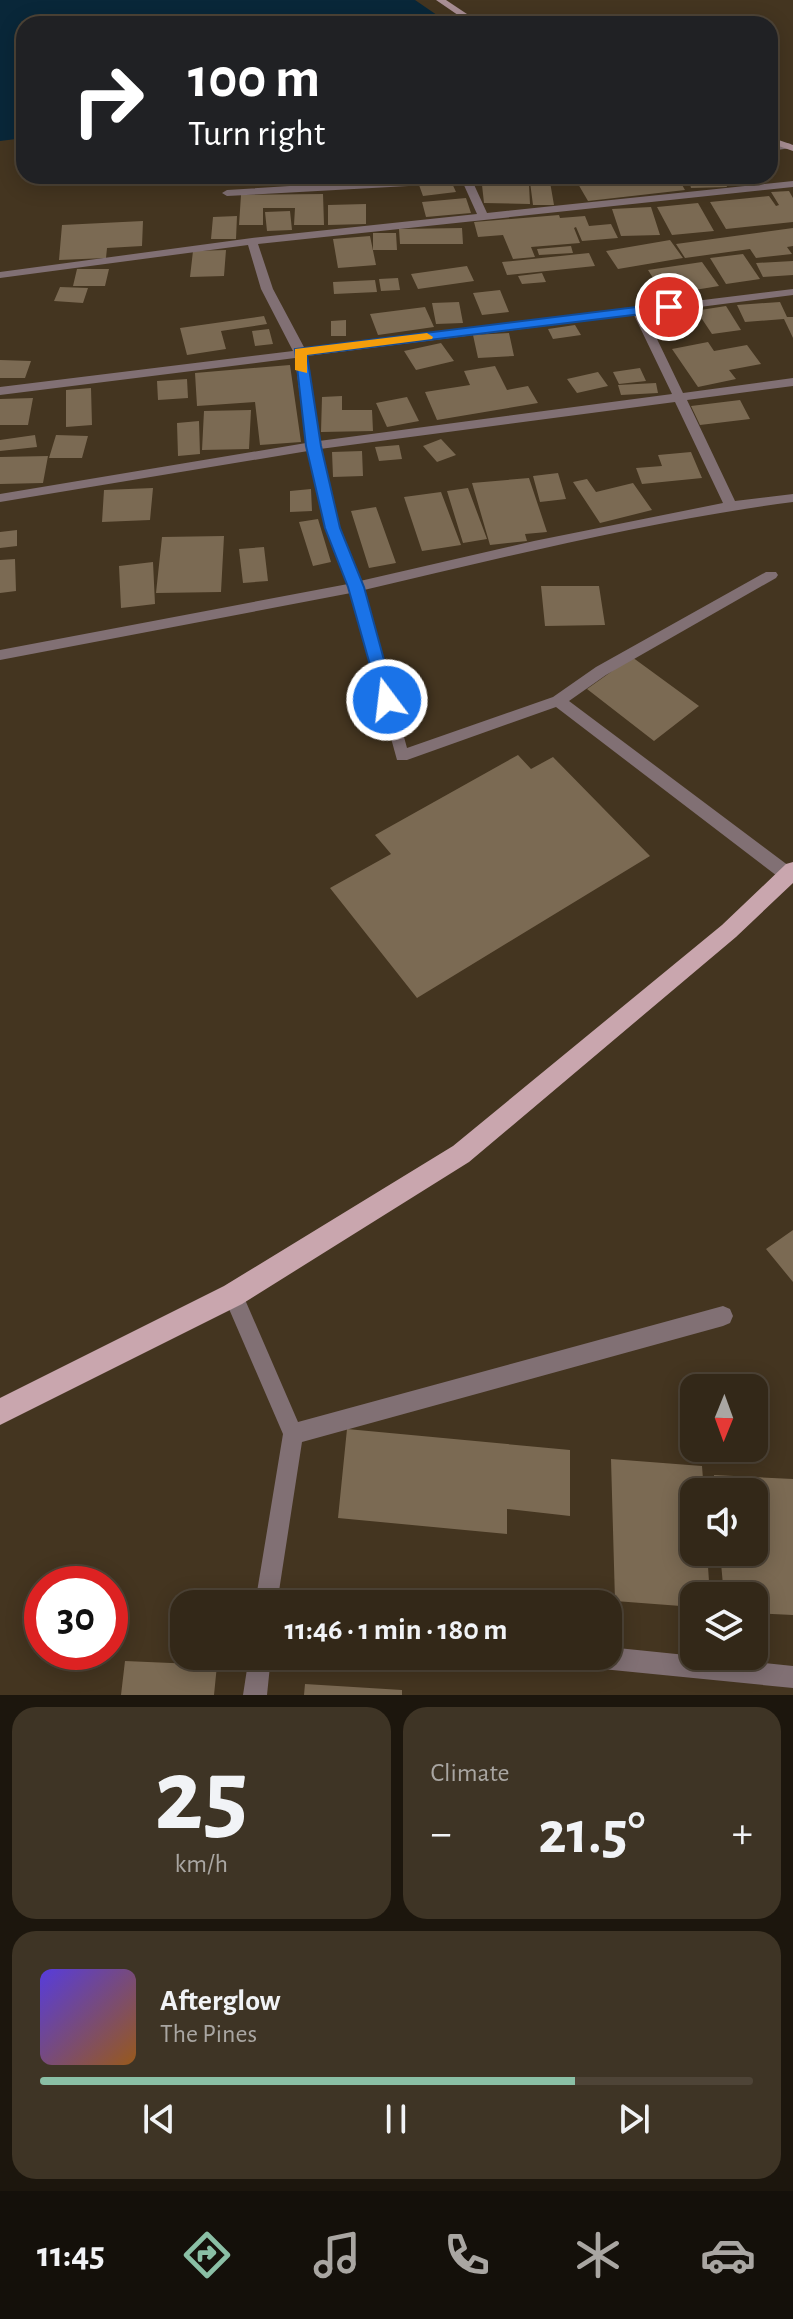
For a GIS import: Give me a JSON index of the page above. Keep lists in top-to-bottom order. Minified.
{"north":"bottom","page":{"turn":["100 m","Turn right"],"limit":"30","trip":"11:46 · 1 min · 180 m","tile":[["25","km/h"],"Climate"],"heat":["−","21.5°","+"],"song":["Afterglow","The Pines"],"tabs":"11:45"}}
